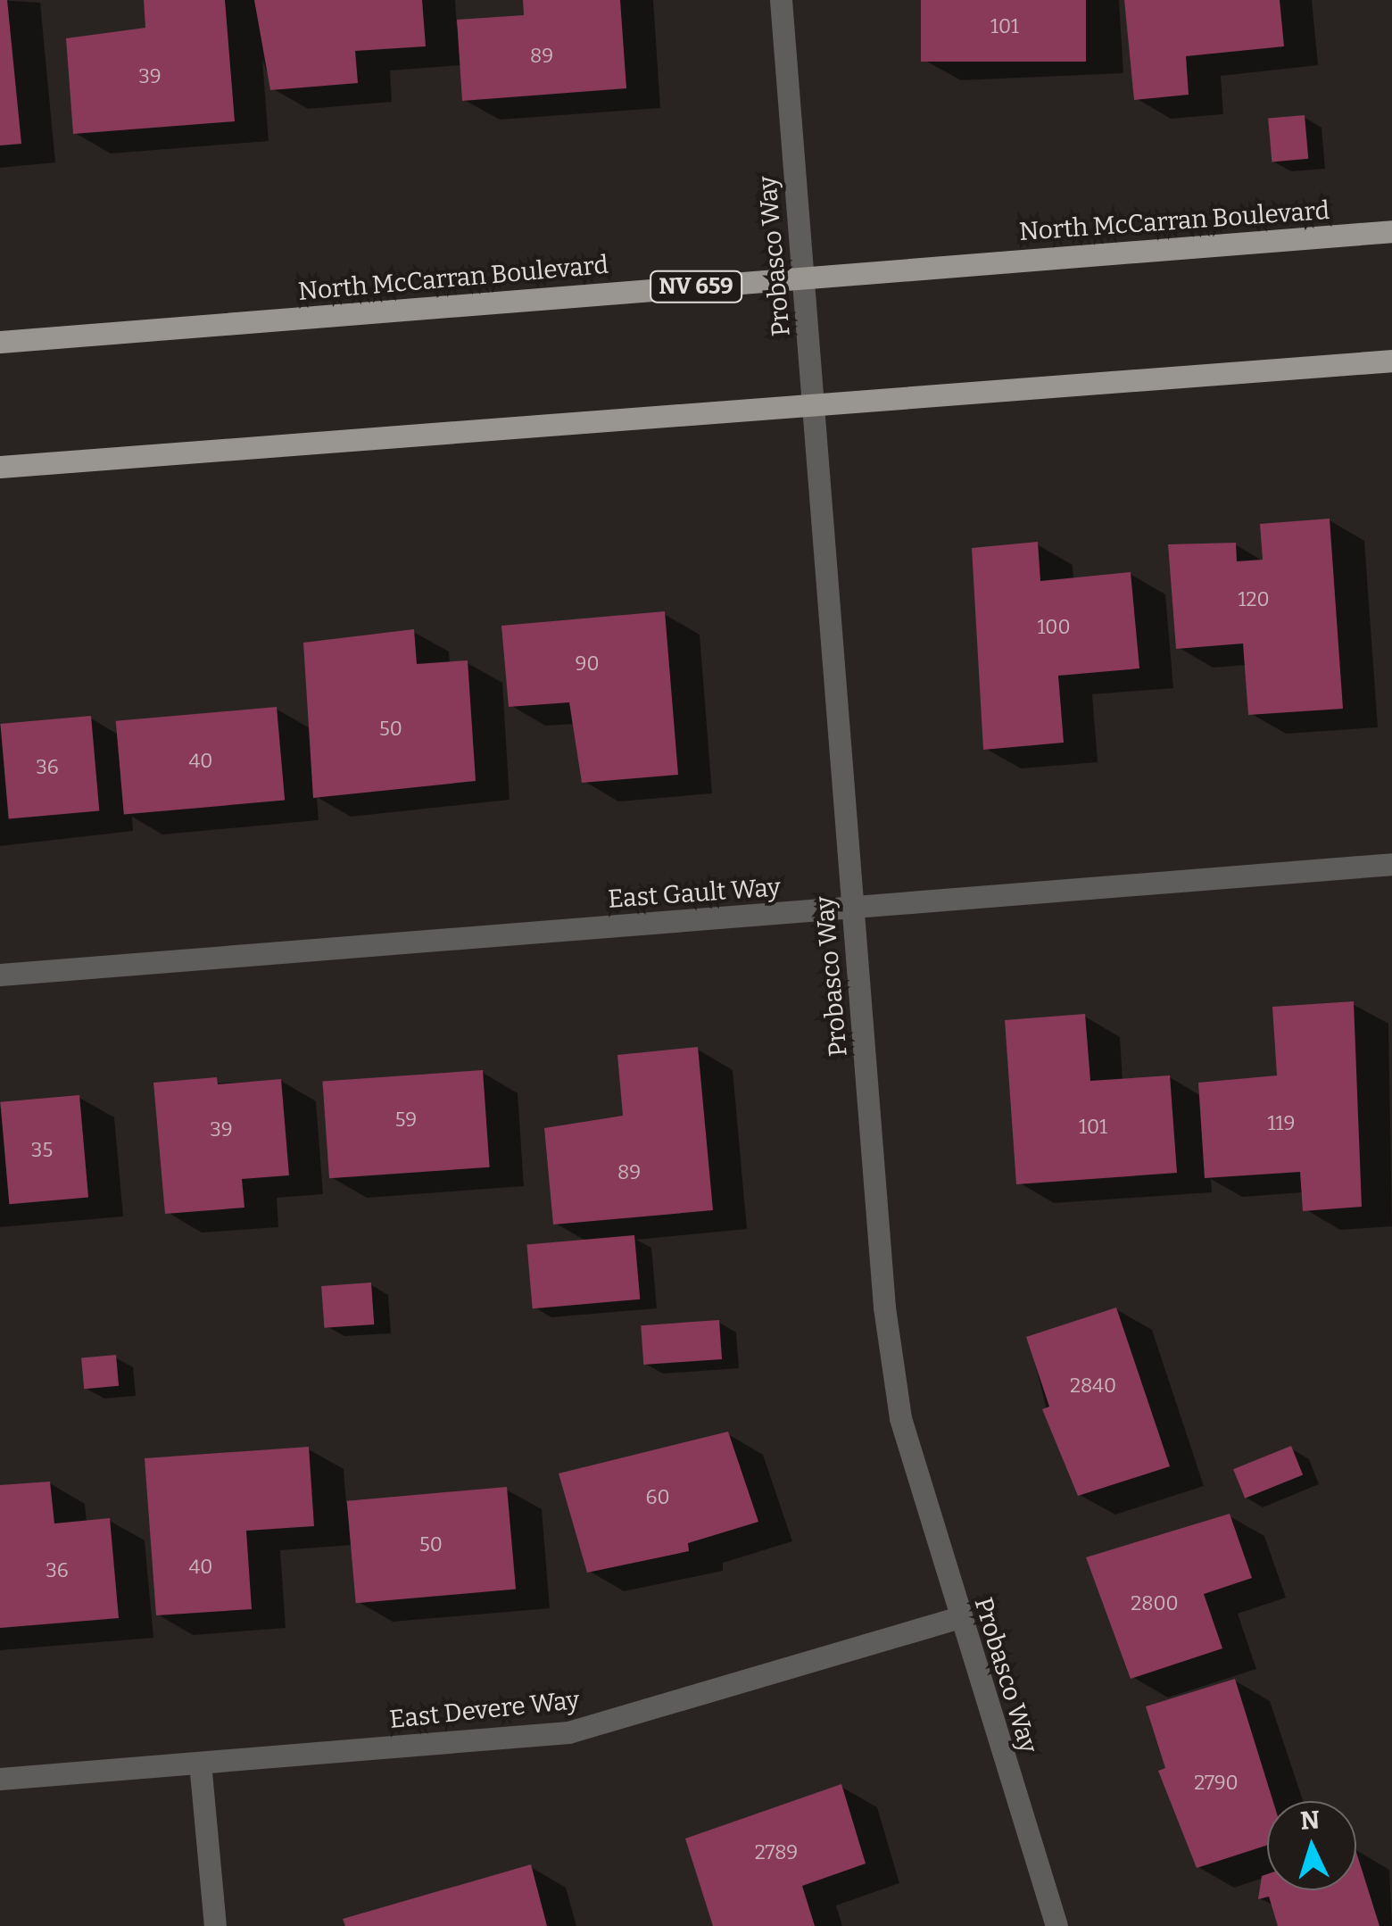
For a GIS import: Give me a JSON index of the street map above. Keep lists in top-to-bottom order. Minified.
{"streets":{"main road":["North McCarran Boulevard","NV 659"],"street":["Probasco Way","East Gault Way","East Devere Way"]},"crossings":[["North McCarran Boulevard","Probasco Way"],["Probasco Way","East Gault Way"],["Probasco Way","East Devere Way"]],"house_numbers":["101","89","39","120","100","90","50","40","36","59","119","101","39","35","89","2840","60","50","40","36","2800","2790","2789"],"north":"top"}
